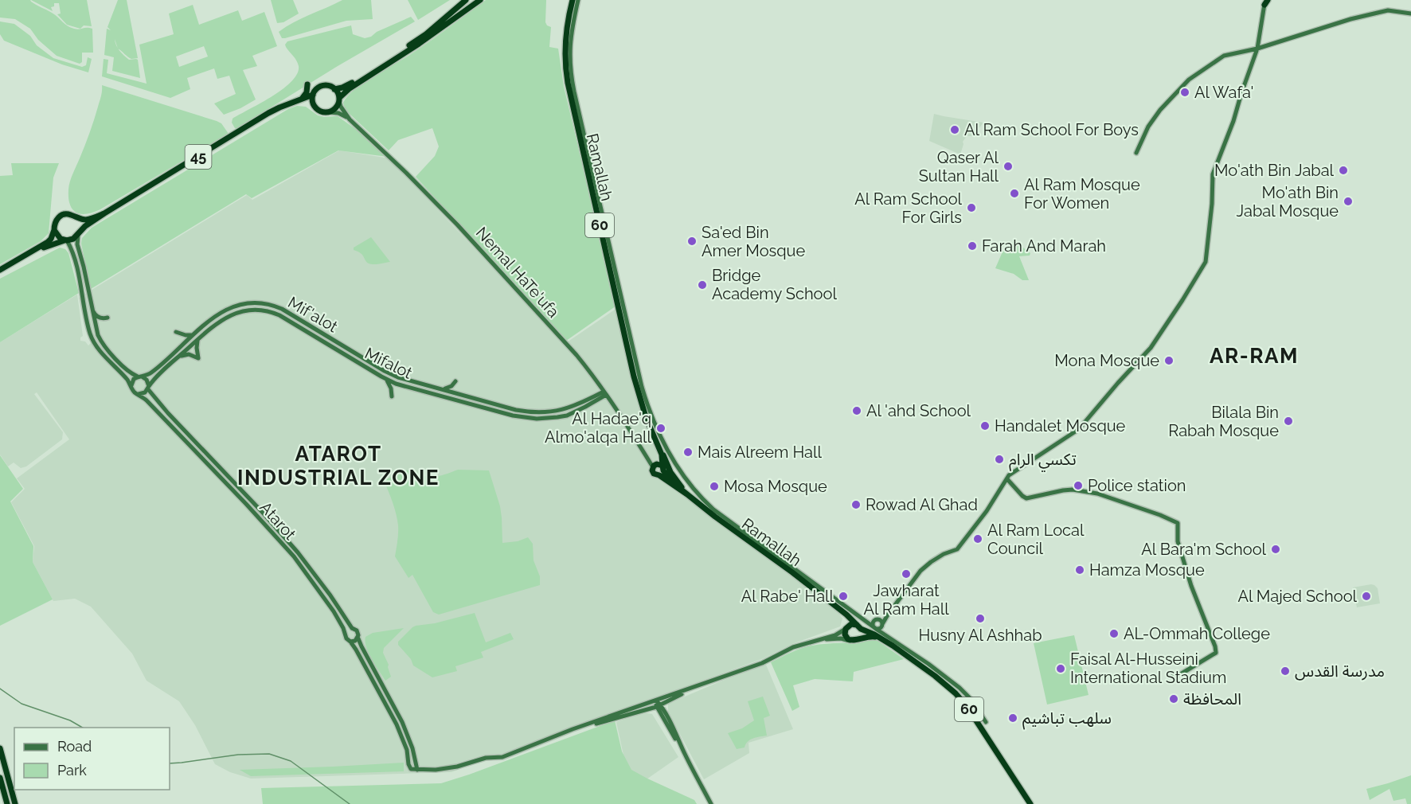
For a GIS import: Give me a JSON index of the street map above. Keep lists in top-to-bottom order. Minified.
{"streets":{"highway":["45","Ramallah","60"],"street":["Nemal HaTe'ufa","Mif'alot","Mifalot","Atarot"]},"crossings":[["45","Nemal HaTe'ufa"],["Ramallah","60"],["Ramallah","Nemal HaTe'ufa"],["Nemal HaTe'ufa","Mifalot"],["Mif'alot","Atarot"]],"districts":["AR-RAM","ATAROT INDUSTRIAL ZONE"],"places":["Al Wafa'","Al Ram School For Boys","Qaser Al Sultan Hall","Mo'ath Bin Jabal","Al Ram Mosque For Women","Mo'ath Bin Jabal Mosque","Al Ram School For Girls","Sa'ed Bin Amer Mosque","Farah And Marah","Bridge Academy School","Mona Mosque","Al 'ahd School","Bilala Bin Rabah Mosque","Handalet Mosque","Al Hadae'q Almo'alqa Hall","Mais Alreem Hall","تكسي الرام","Police station","Mosa Mosque","Rowad Al Ghad","Al Ram Local Council","Al Bara'm School","Hamza Mosque","Jawharat Al Ram Hall","Al Rabe' Hall","Al Majed School","Husny Al Ashhab","AL-Ommah College","Faisal Al-Husseini International Stadium","مدرسة القدس","المحافظة","سلهب تباشيم"],"legend":["Road","Park"]}
